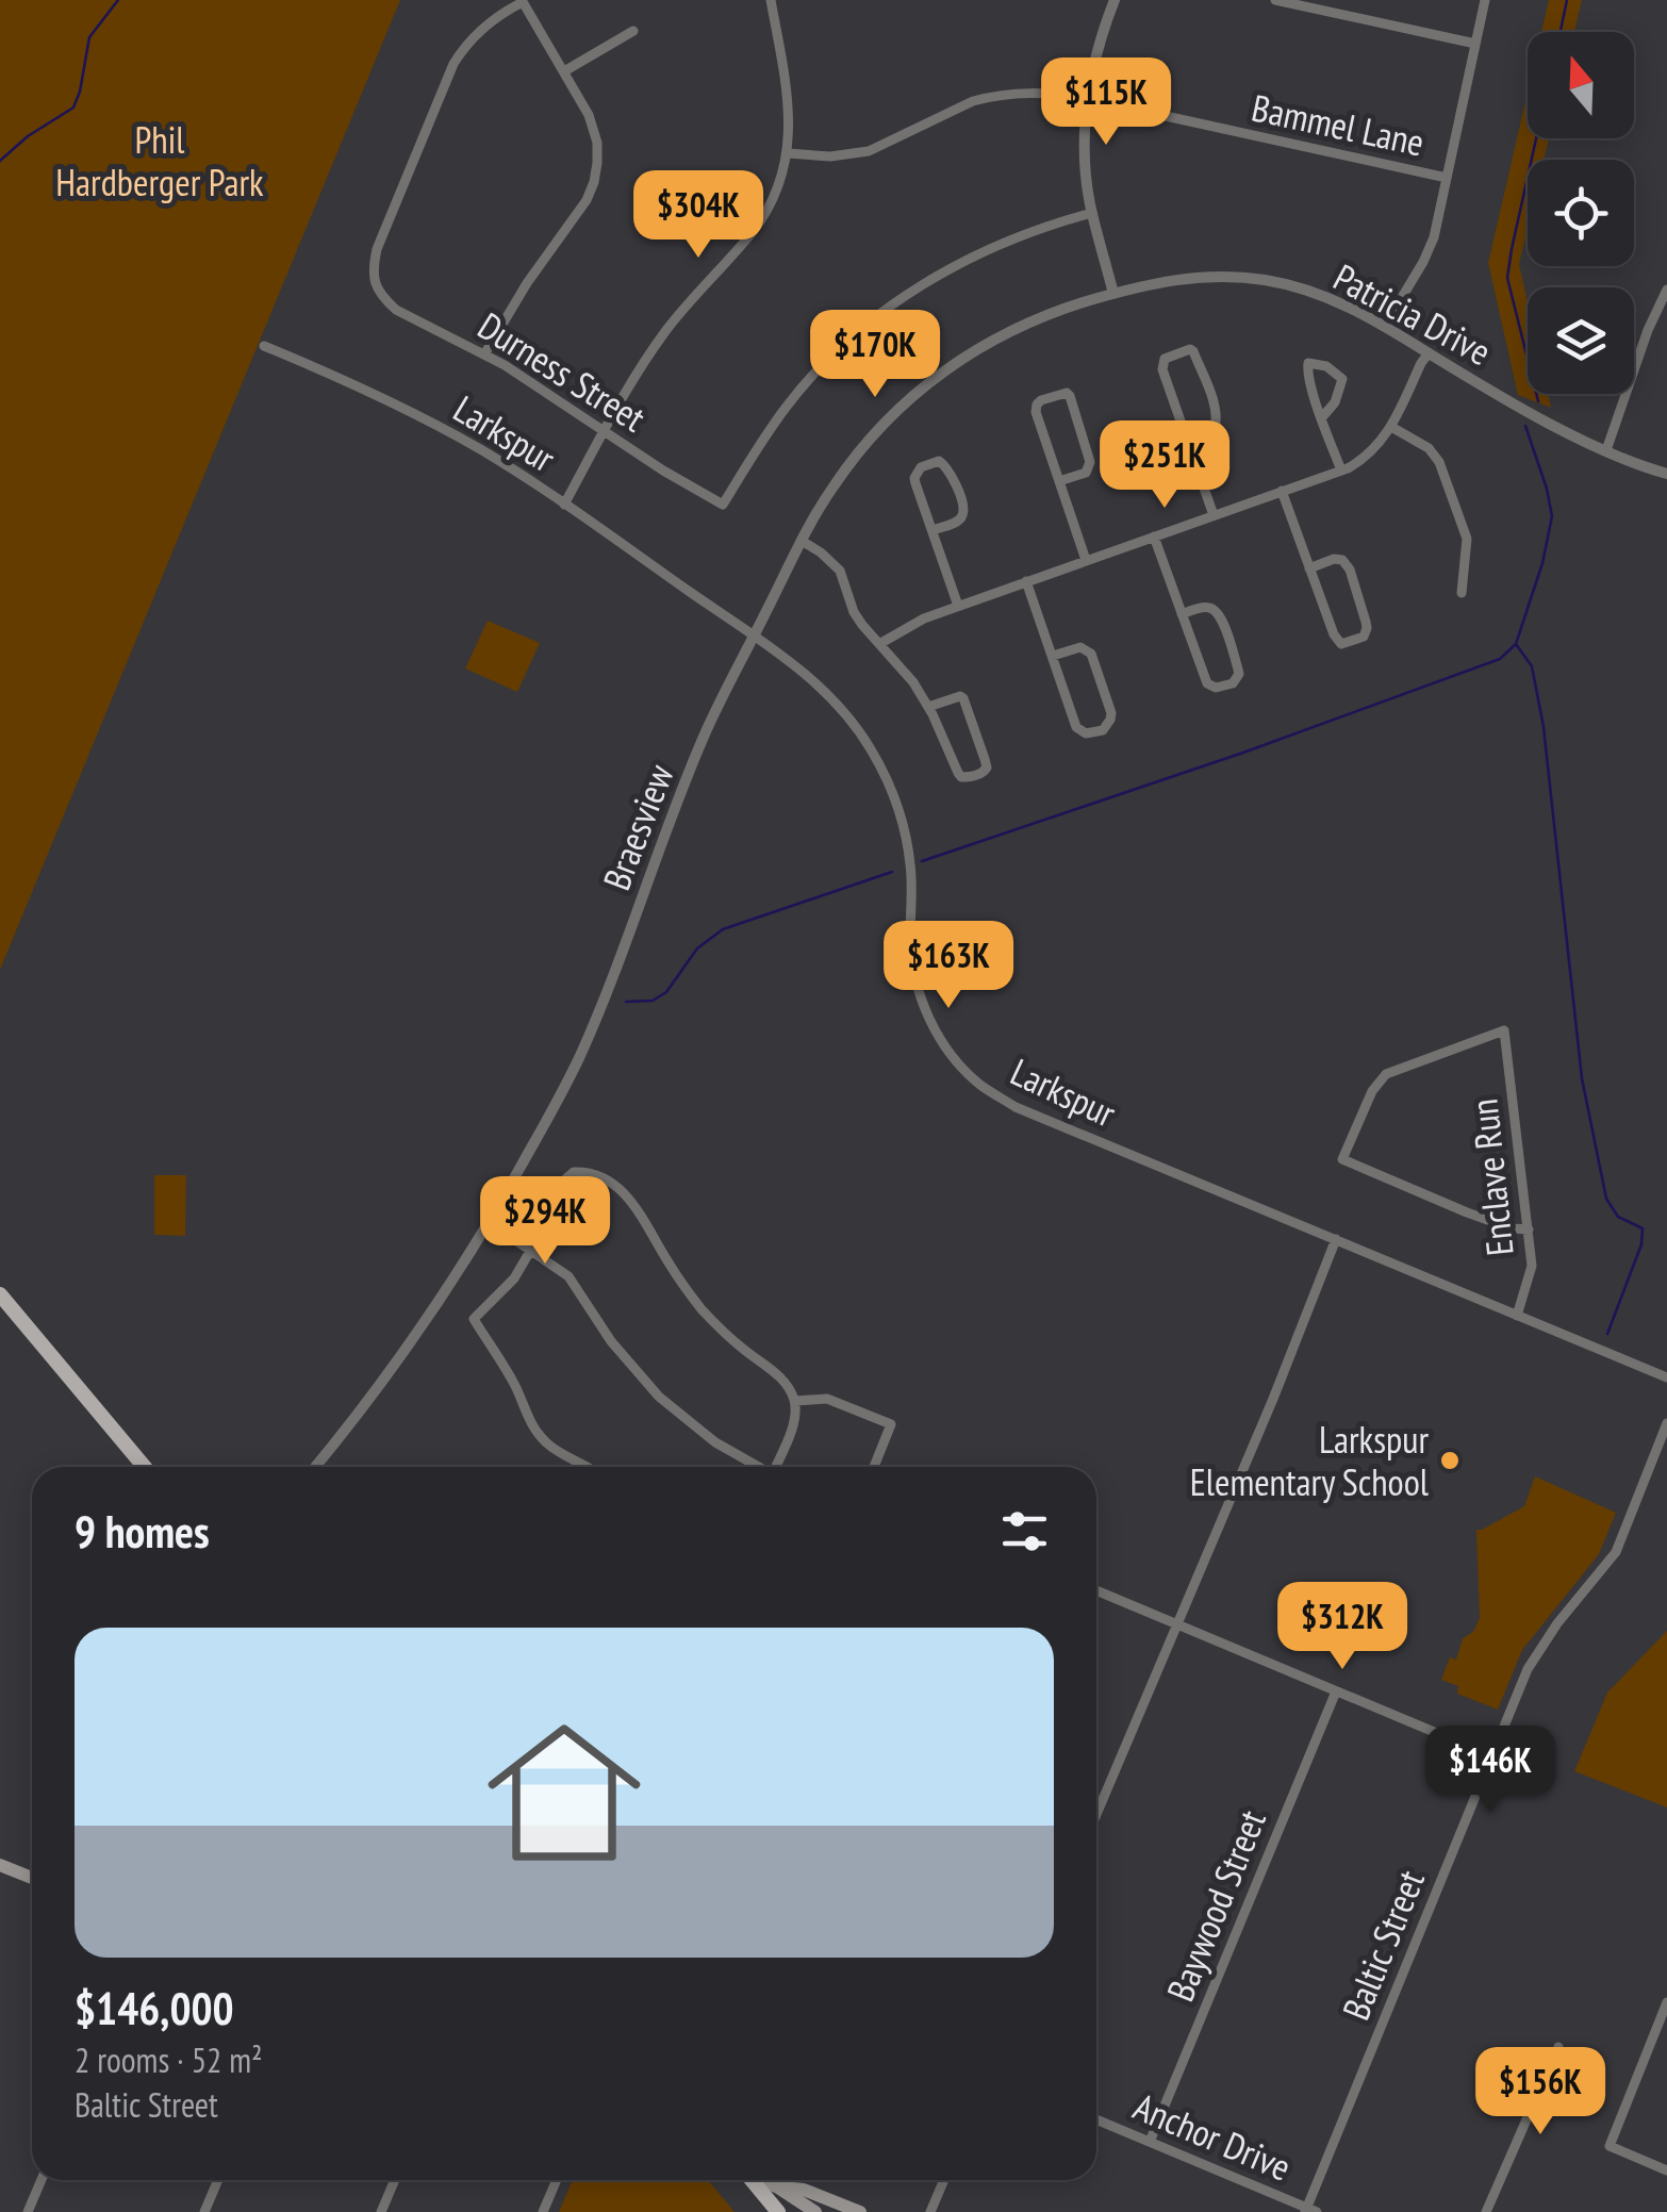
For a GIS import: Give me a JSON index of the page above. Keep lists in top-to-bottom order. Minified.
{"streets":{"street":["Bammel Lane","Patricia Drive","Durness Street","Larkspur","Braesview","Enclave Run","Baywood Street","Baltic Street","Anchor Drive"]},"crossings":[["Patricia Drive","Braesview"],["Larkspur","Braesview"],["Larkspur","Enclave Run"],["Baywood Street","Anchor Drive"],["Baltic Street","Anchor Drive"]],"parks":["Phil Hardberger Park"],"places":["Larkspur Elementary School"],"north":"top","page":{"price":["$115K","$304K","$170K","$251K","$163K","$294K","$312K","$146K","$156K"],"heading":"9 homes","list":[{"name":"$146,000","note":"2 rooms · 52 m² · Baltic Street"}]}}
